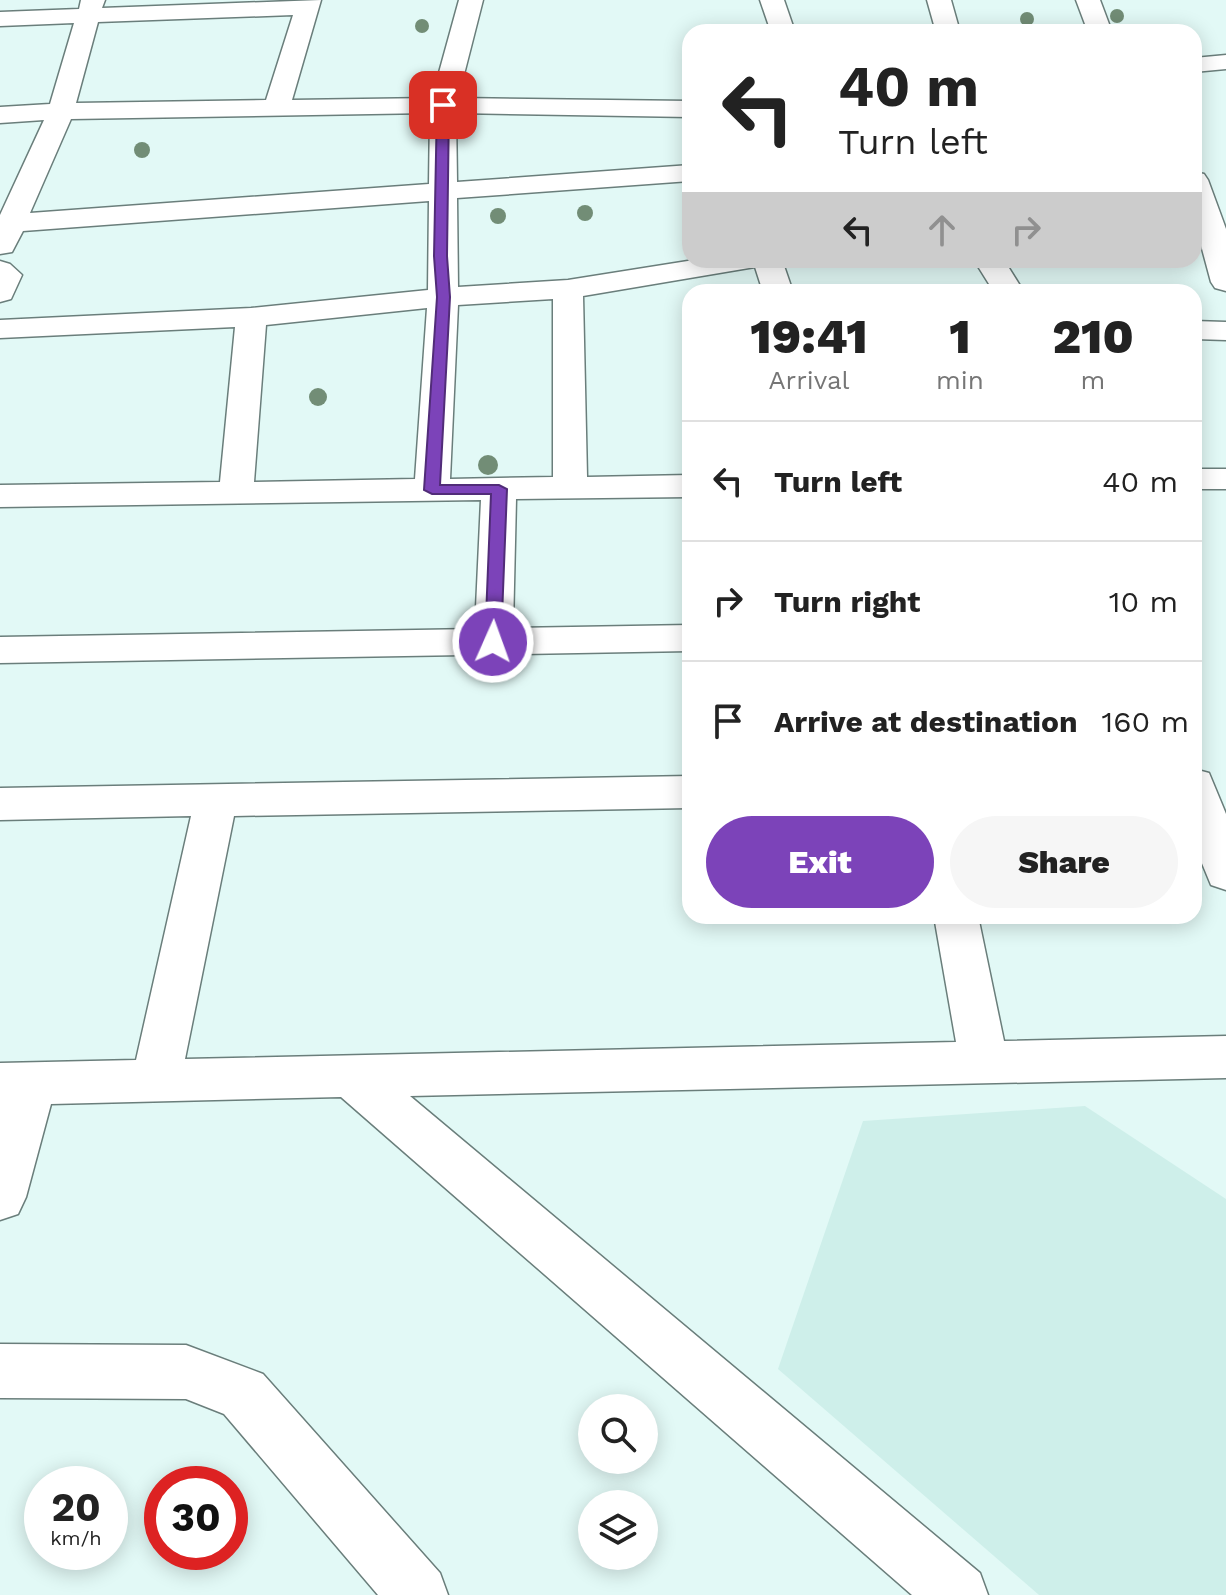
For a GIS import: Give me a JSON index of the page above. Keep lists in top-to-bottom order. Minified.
{"page":{"turn":["40 m","Turn left"],"eta":["19:41","Arrival","1","min","210","m"],"list":[{"name":"Turn left","value":"40 m"},{"name":"Turn right","value":"10 m"},{"name":"Arrive at destination","value":"160 m"}],"buttons":["Exit","Share"],"speed":"20 km/h","limit":"30"}}
